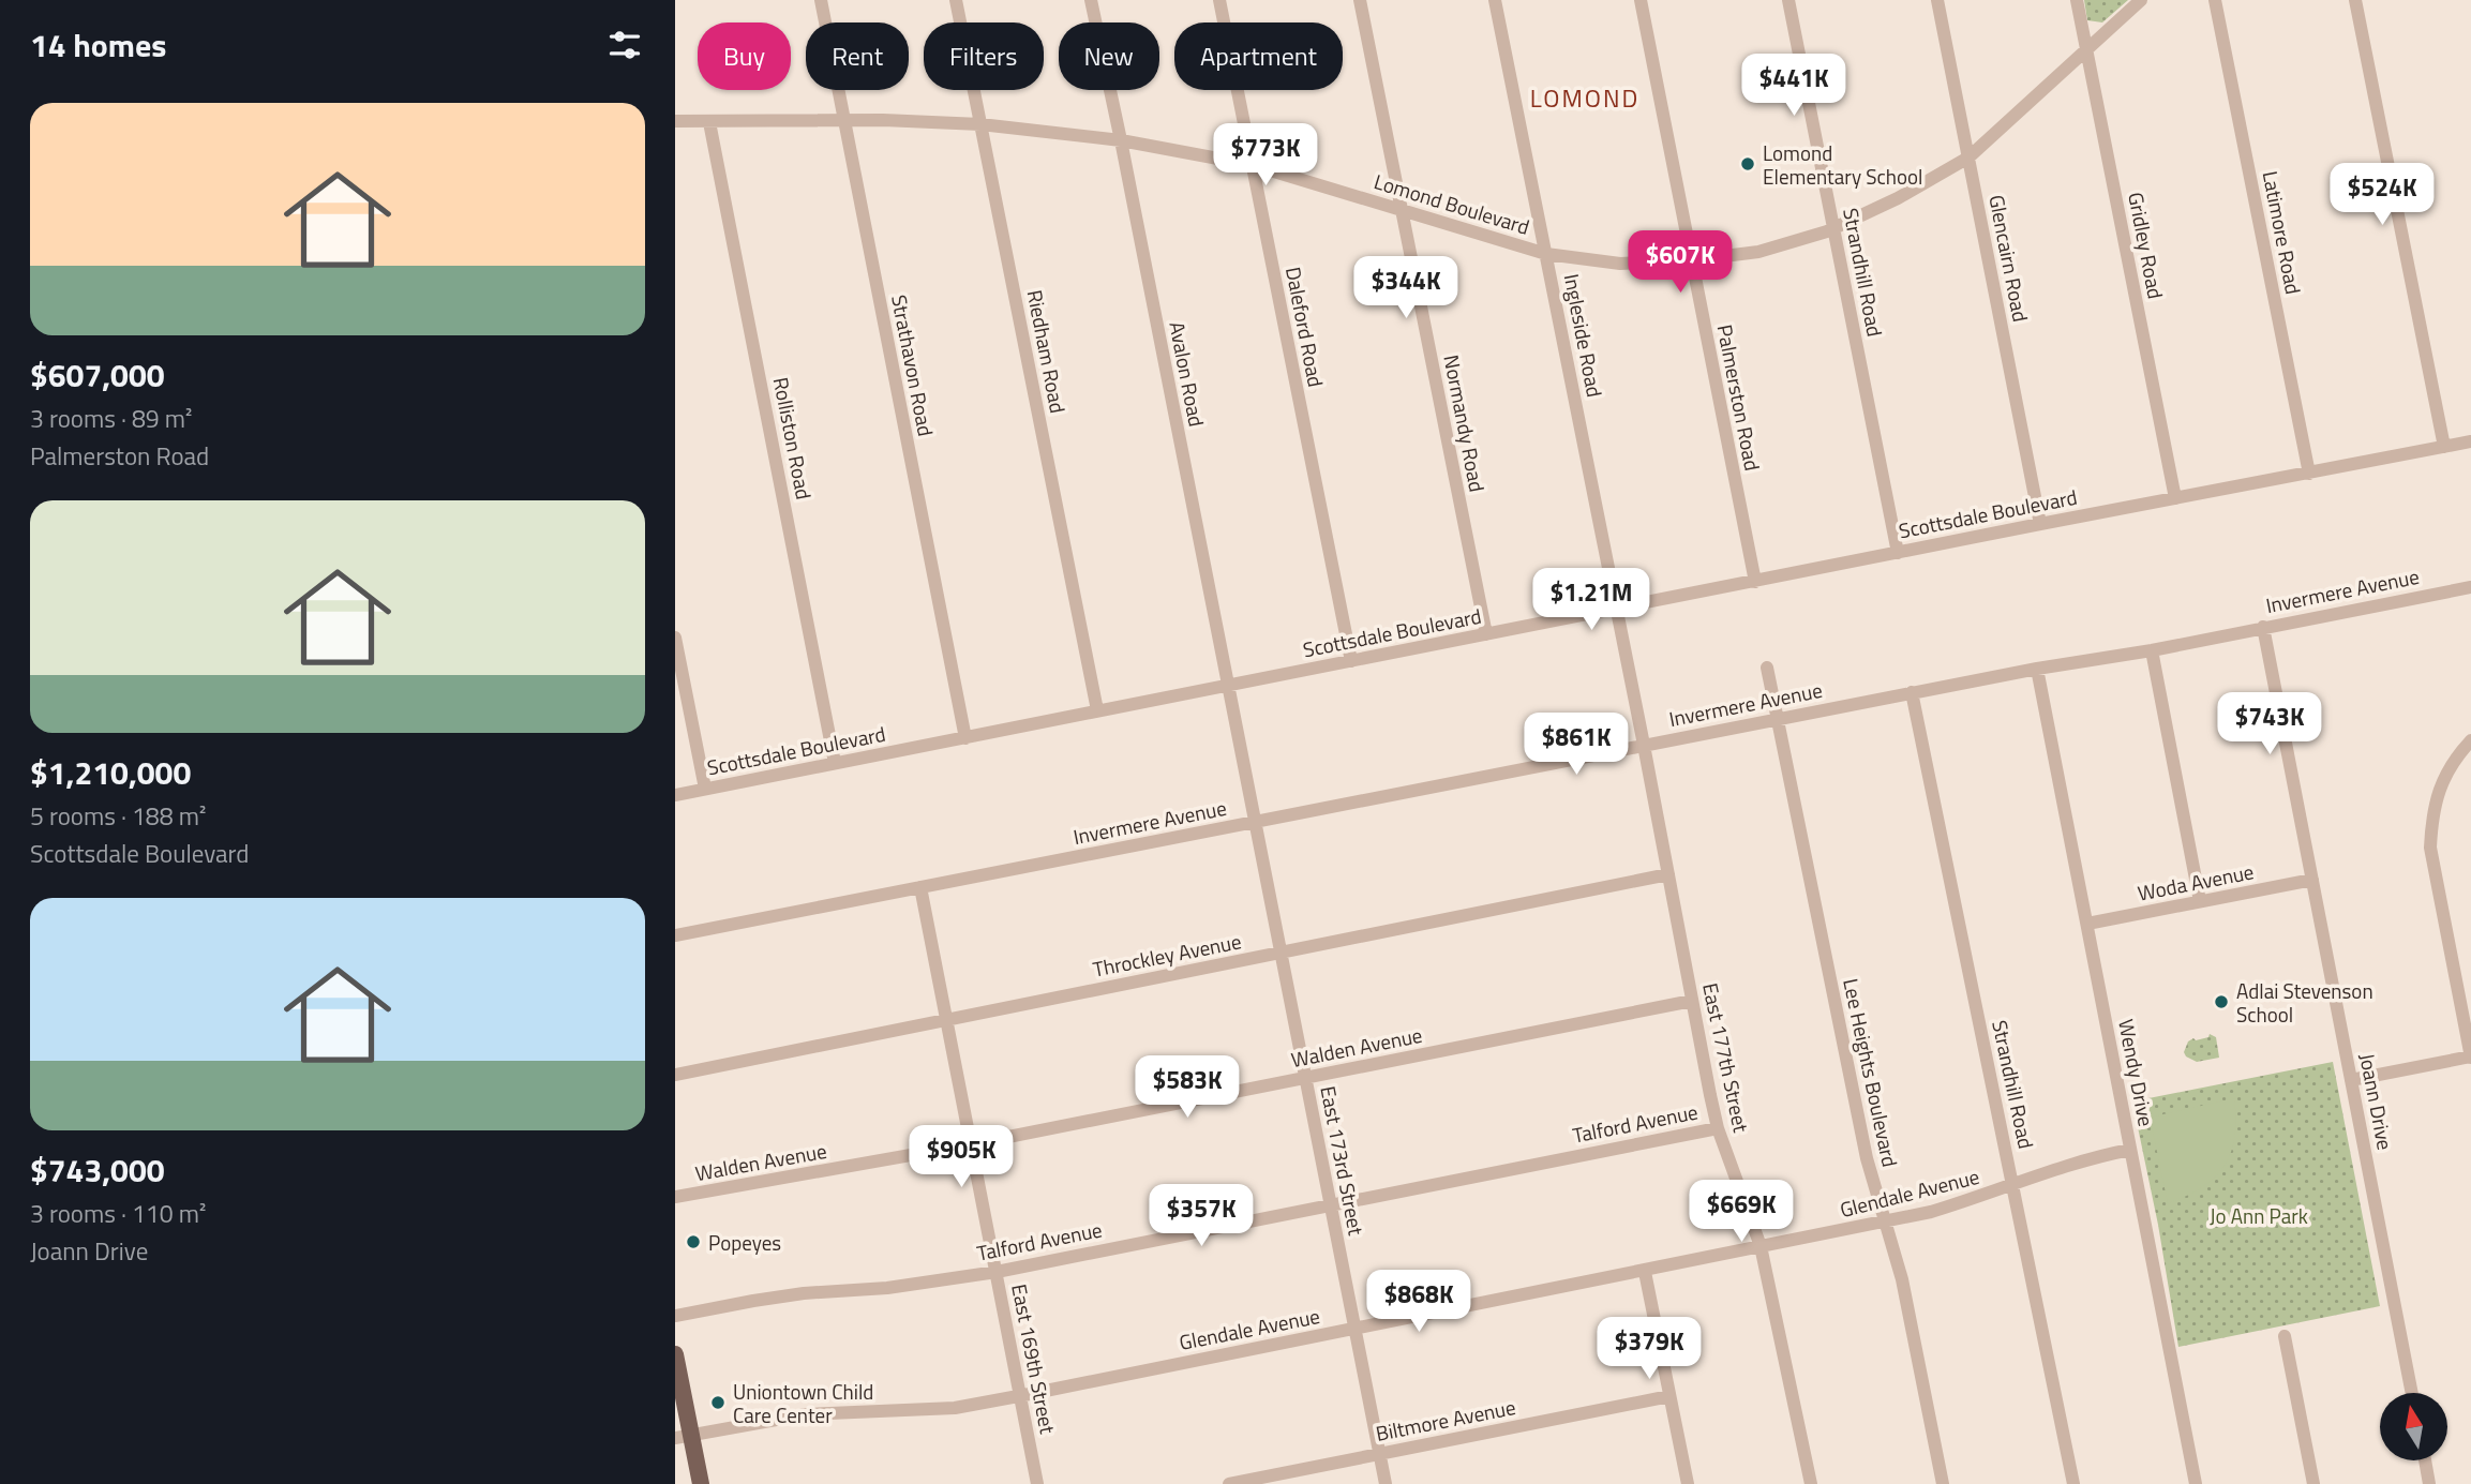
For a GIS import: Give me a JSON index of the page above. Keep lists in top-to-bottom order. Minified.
{"streets":{"street":["Lomond Boulevard","Latimore Road","Gridley Road","Glencairn Road","Strandhill Road","Daleford Road","Ingleside Road","Riedham Road","Strathavon Road","Avalon Road","Palmerston Road","Normandy Road","Rolliston Road","Scottsdale Boulevard","Invermere Avenue","Woda Avenue","Throckley Avenue","Walden Avenue","East 177th Street","Lee Heights Boulevard","Wendy Drive","Joann Drive","Talford Avenue","East 173rd Street","Glendale Avenue","East 169th Street","Biltmore Avenue"]},"crossings":[["Lomond Boulevard","Gridley Road"],["Lomond Boulevard","Glencairn Road"],["Lomond Boulevard","Strandhill Road"],["Lomond Boulevard","Daleford Road"],["Lomond Boulevard","Ingleside Road"],["Lomond Boulevard","Riedham Road"],["Lomond Boulevard","Strathavon Road"],["Lomond Boulevard","Avalon Road"],["Lomond Boulevard","Palmerston Road"],["Lomond Boulevard","Normandy Road"],["Lomond Boulevard","Rolliston Road"],["Latimore Road","Scottsdale Boulevard"],["Gridley Road","Scottsdale Boulevard"],["Glencairn Road","Scottsdale Boulevard"],["Strandhill Road","Scottsdale Boulevard"],["Strandhill Road","Invermere Avenue"],["Strandhill Road","Glendale Avenue"],["Daleford Road","Scottsdale Boulevard"],["Ingleside Road","Scottsdale Boulevard"],["Ingleside Road","East 177th Street"],["Riedham Road","Scottsdale Boulevard"],["Strathavon Road","Scottsdale Boulevard"],["Avalon Road","Scottsdale Boulevard"],["Avalon Road","East 173rd Street"],["Palmerston Road","Scottsdale Boulevard"],["Normandy Road","Scottsdale Boulevard"],["Rolliston Road","Scottsdale Boulevard"],["Invermere Avenue","East 177th Street"],["Invermere Avenue","Lee Heights Boulevard"],["Invermere Avenue","Wendy Drive"],["Invermere Avenue","Joann Drive"],["Invermere Avenue","East 173rd Street"],["Invermere Avenue","East 169th Street"],["Woda Avenue","Wendy Drive"],["Woda Avenue","Joann Drive"],["Throckley Avenue","East 177th Street"],["Throckley Avenue","East 173rd Street"],["Throckley Avenue","East 169th Street"],["Walden Avenue","East 177th Street"],["Walden Avenue","East 173rd Street"],["Walden Avenue","East 169th Street"],["East 177th Street","Talford Avenue"],["East 177th Street","Glendale Avenue"],["Lee Heights Boulevard","Glendale Avenue"],["Wendy Drive","Glendale Avenue"],["Talford Avenue","East 173rd Street"],["Talford Avenue","East 169th Street"],["East 173rd Street","Glendale Avenue"],["East 173rd Street","Biltmore Avenue"],["Glendale Avenue","East 169th Street"]],"districts":["LOMOND"],"parks":["Jo Ann Park"],"places":["Lomond Elementary School","Adlai Stevenson School","Popeyes","Uniontown Child Care Center"],"north":"top","page":{"heading":"14 homes","chip":["Buy","Rent","Filters","New","Apartment"],"price":["$441K","$773K","$524K","$607K","$344K","$1.21M","$743K","$861K","$583K","$905K","$669K","$357K","$868K","$379K"],"list":[{"name":"$607,000","note":"3 rooms · 89 m² · Palmerston Road"},{"name":"$1,210,000","note":"5 rooms · 188 m² · Scottsdale Boulevard"},{"name":"$743,000","note":"3 rooms · 110 m² · Joann Drive"}]}}
